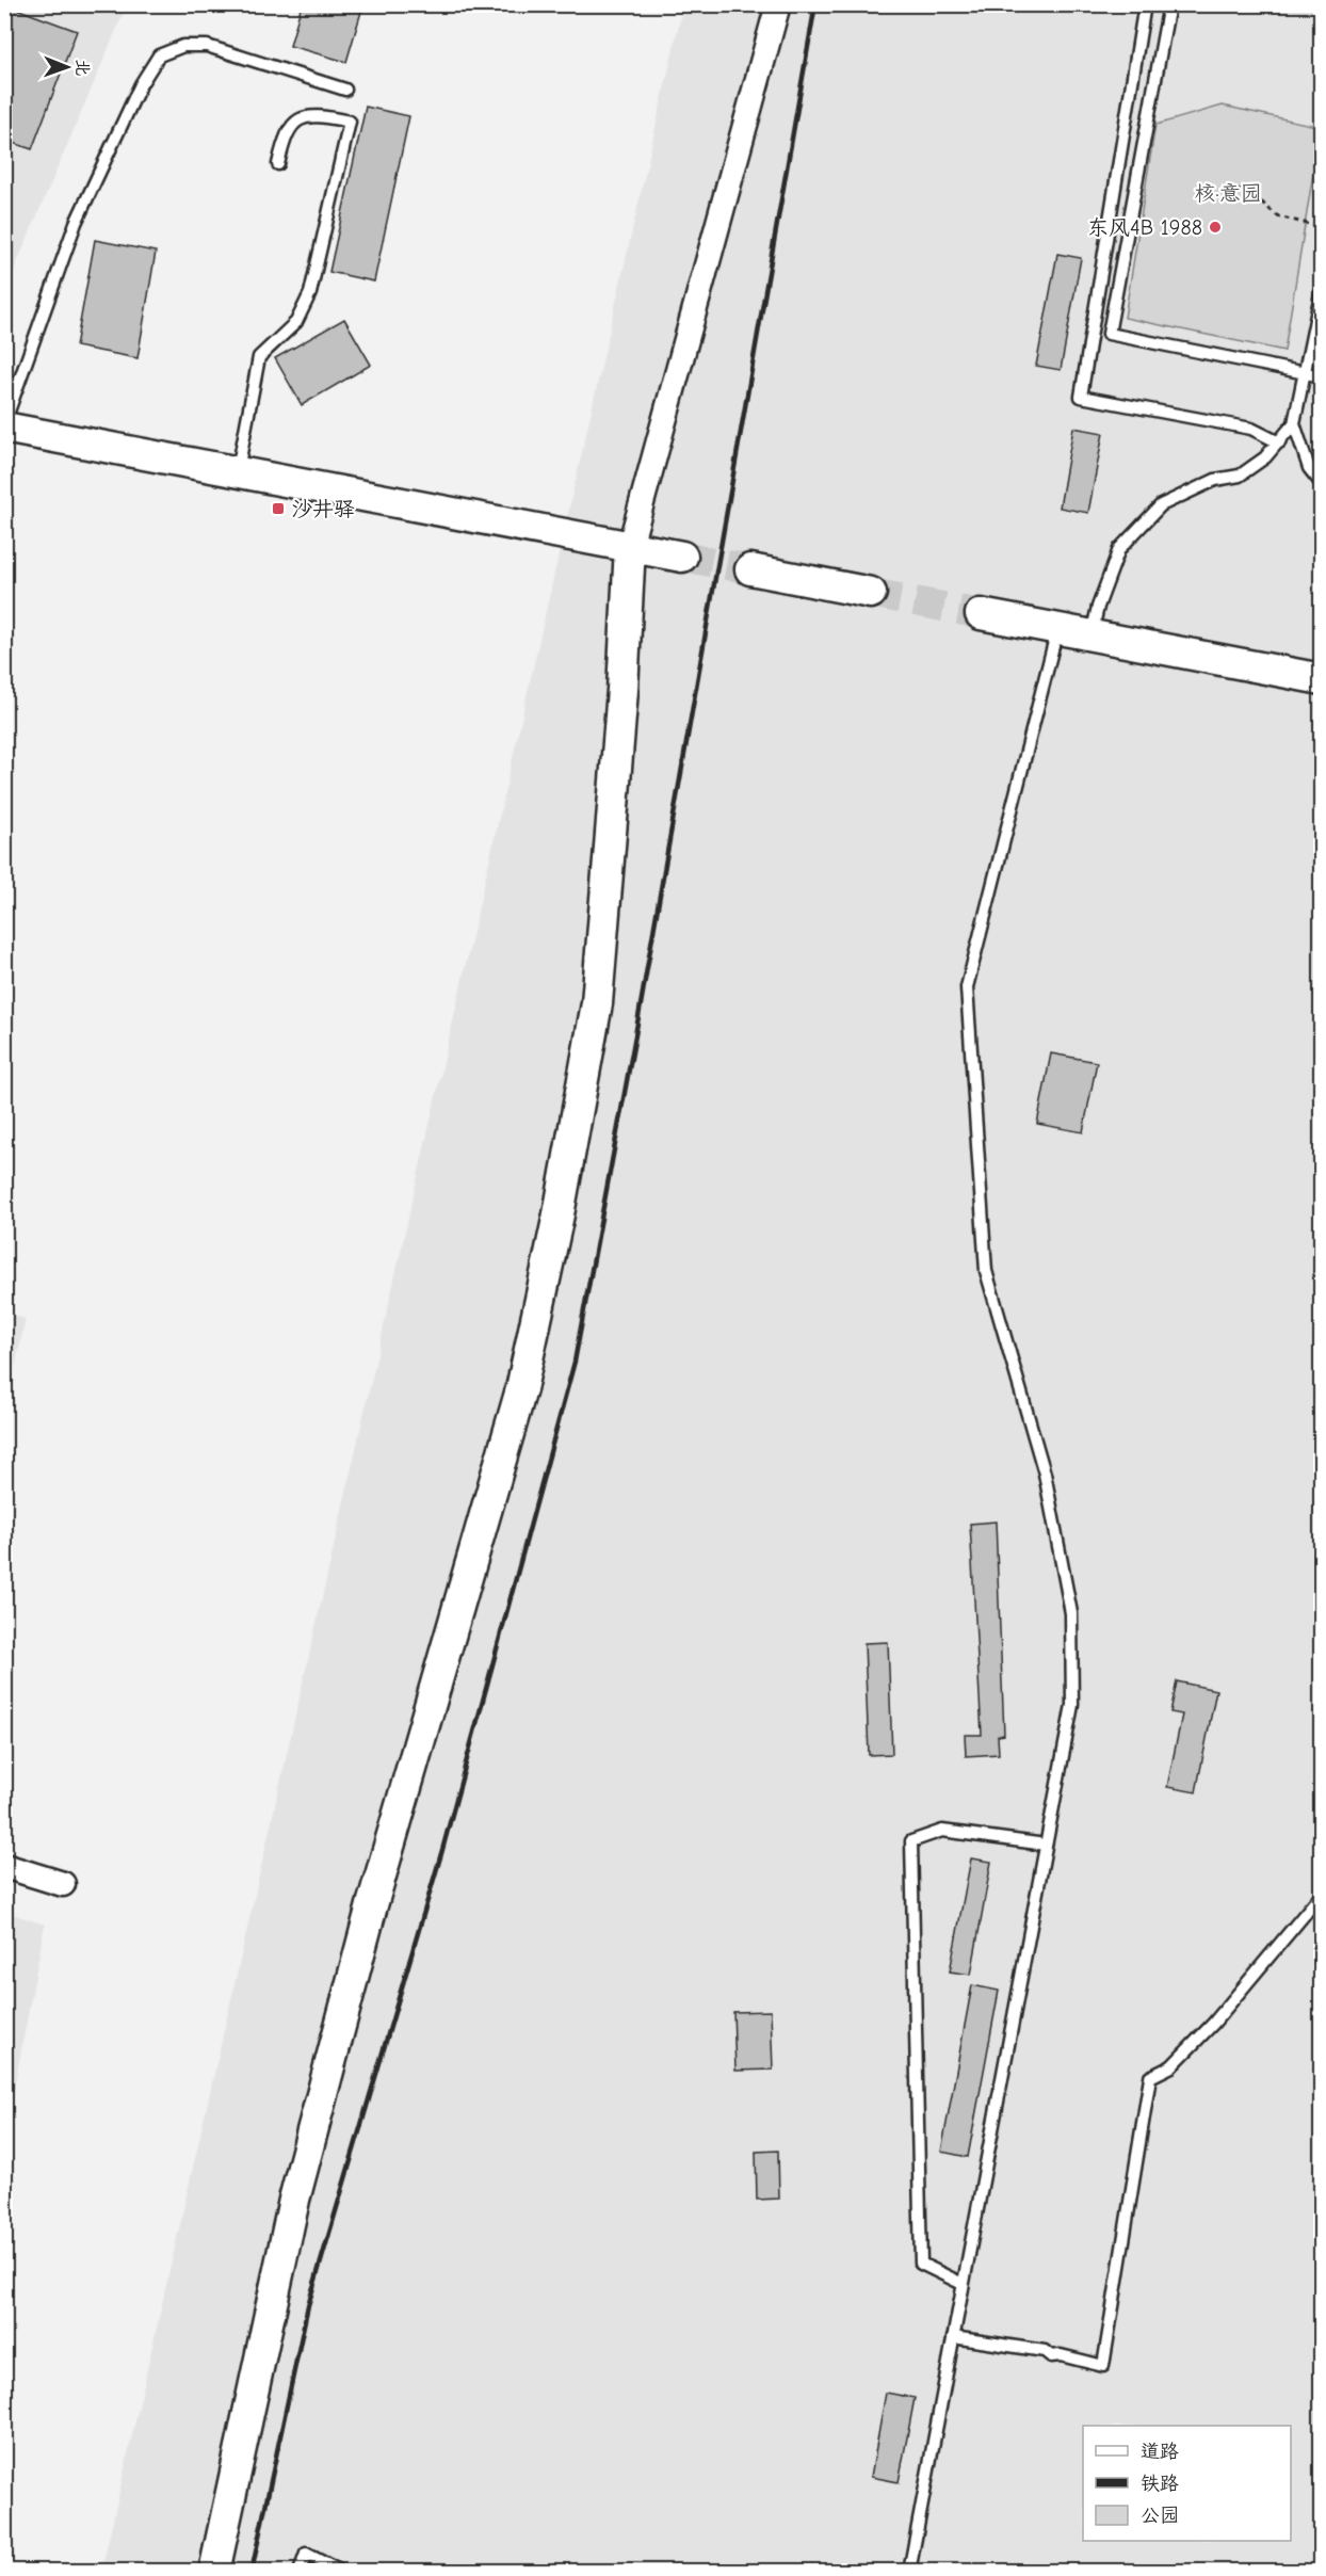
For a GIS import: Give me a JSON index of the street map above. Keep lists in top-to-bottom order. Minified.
{"parks":["核·意园"],"places":{"other":["东风4B 1988"],"transit":["沙井驿"]},"legend":["道路","铁路","公园"],"north":"right"}
